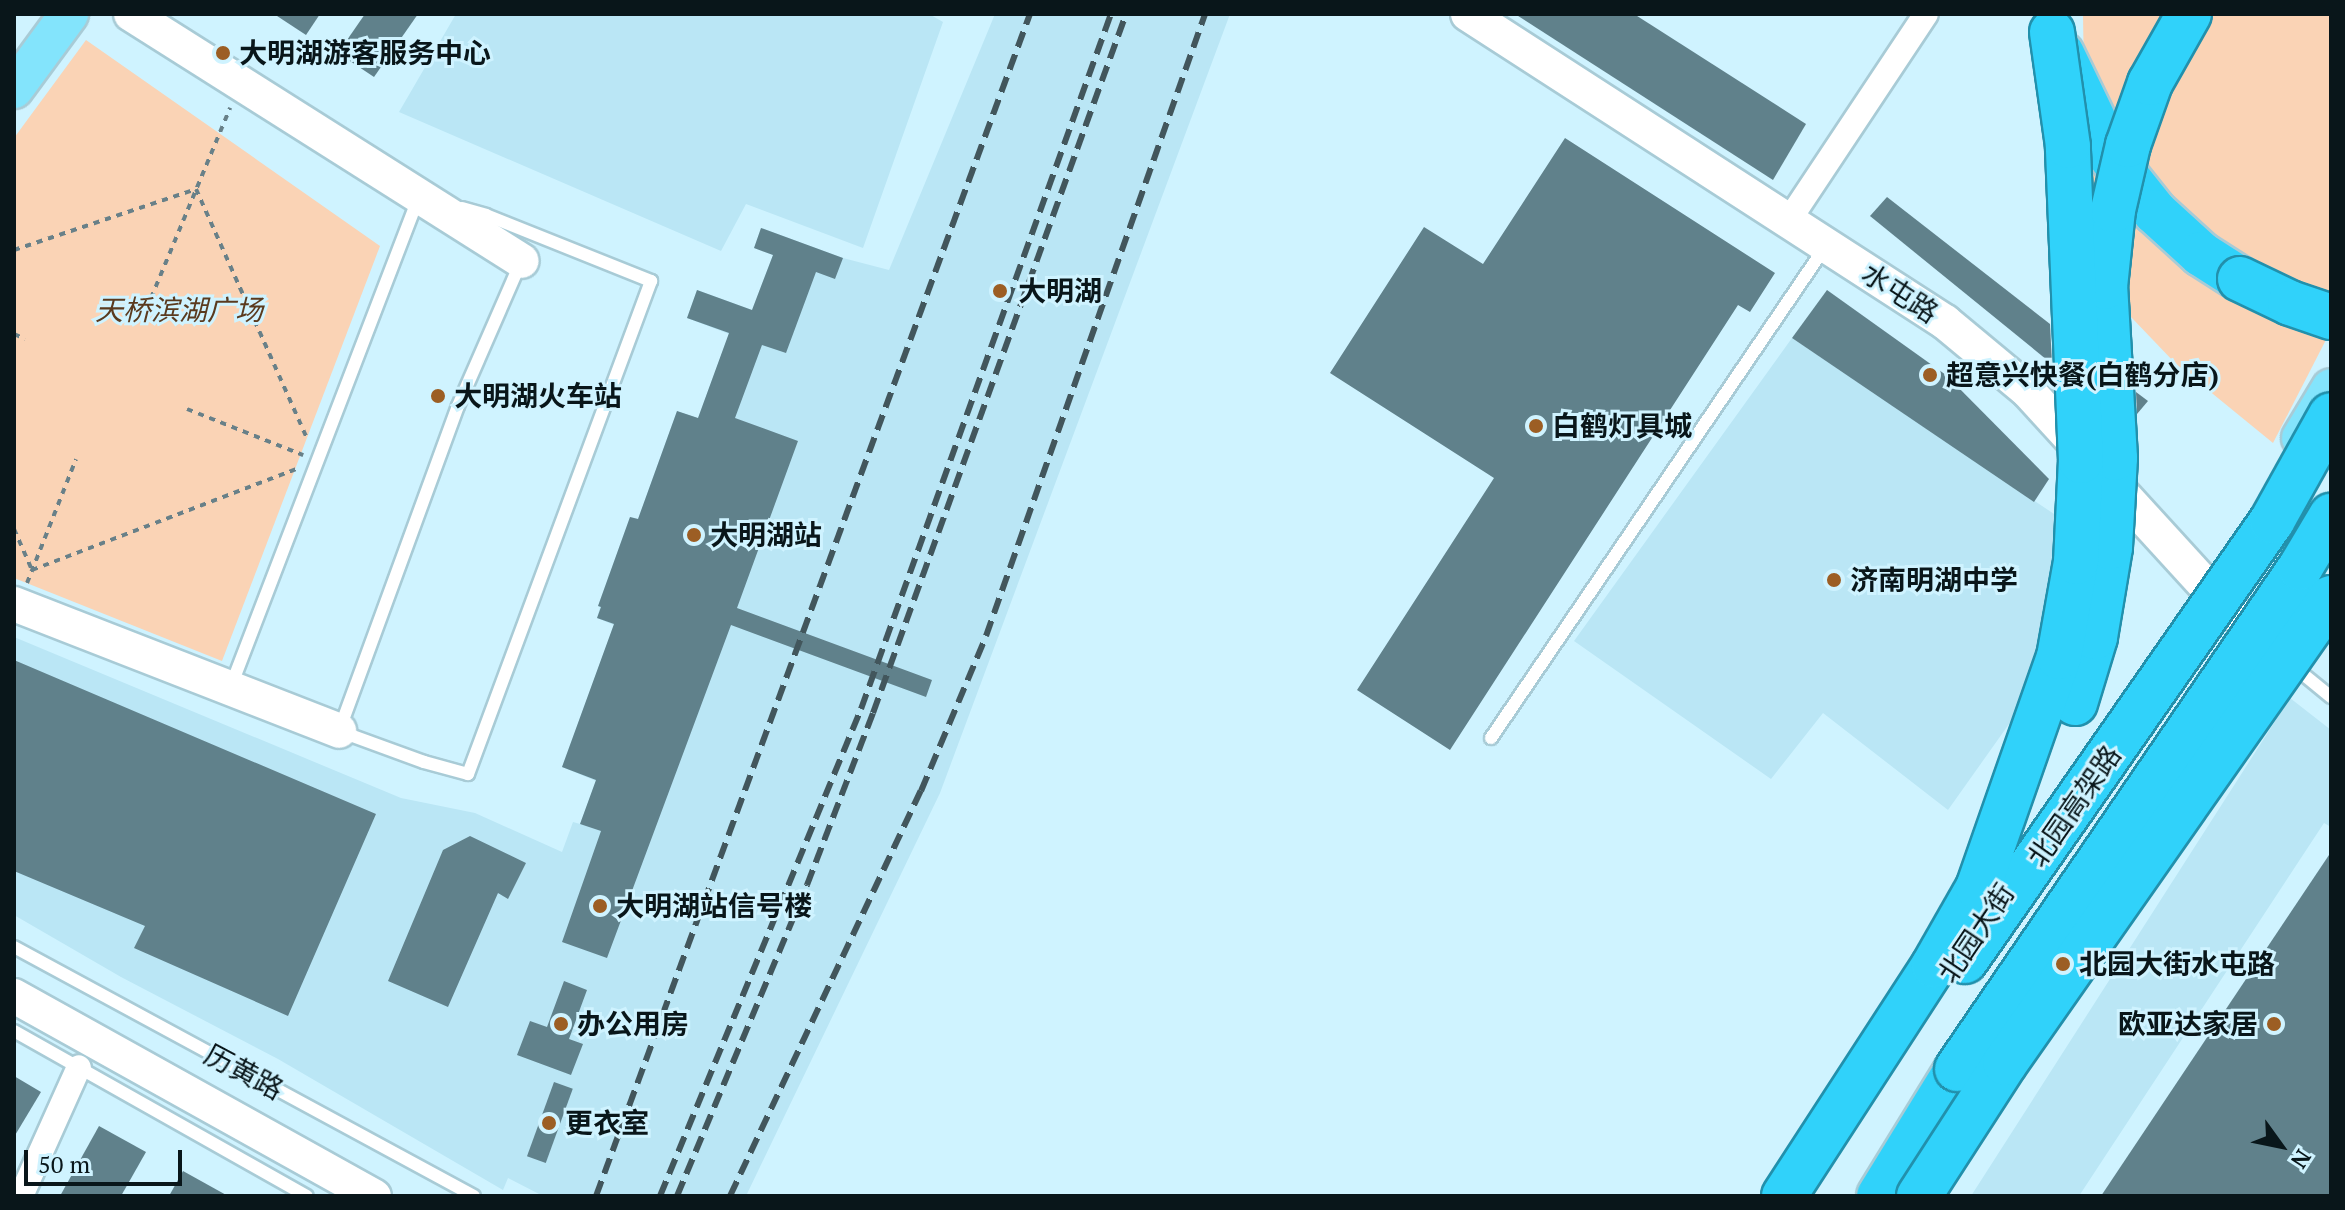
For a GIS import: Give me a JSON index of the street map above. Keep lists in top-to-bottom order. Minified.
{"streets":{"highway":["北园高架路"],"main road":["北园大街"],"street":["水屯路","历黄路"]},"crossings":[["水屯路","北园大街"]],"parks":["天桥滨湖广场"],"places":["大明湖游客服务中心","大明湖","超意兴快餐(白鹤分店)","大明湖火车站","白鹤灯具城","大明湖站","济南明湖中学","大明湖站信号楼","北园大街水屯路","办公用房","欧亚达家居","更衣室"],"scale_bar":"50 m","north":"bottom right"}
